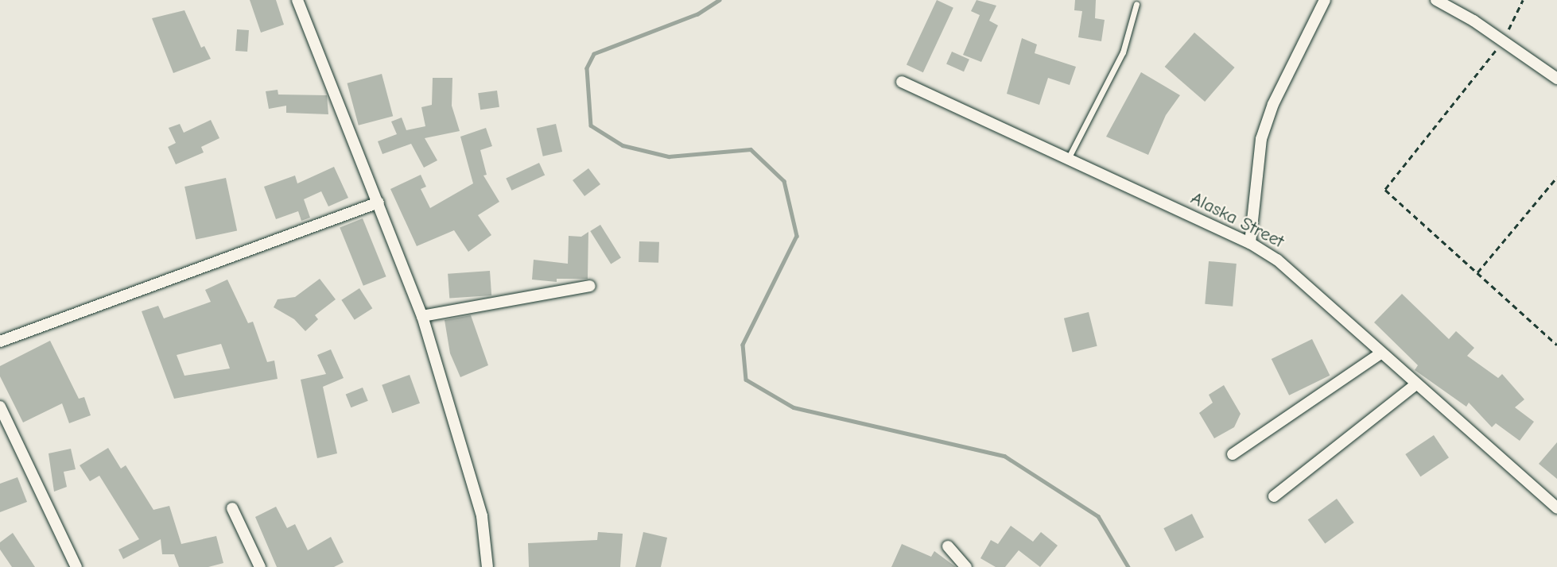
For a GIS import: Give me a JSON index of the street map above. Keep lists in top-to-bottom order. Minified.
{"streets":{"street":["Alaska Street"]}}
